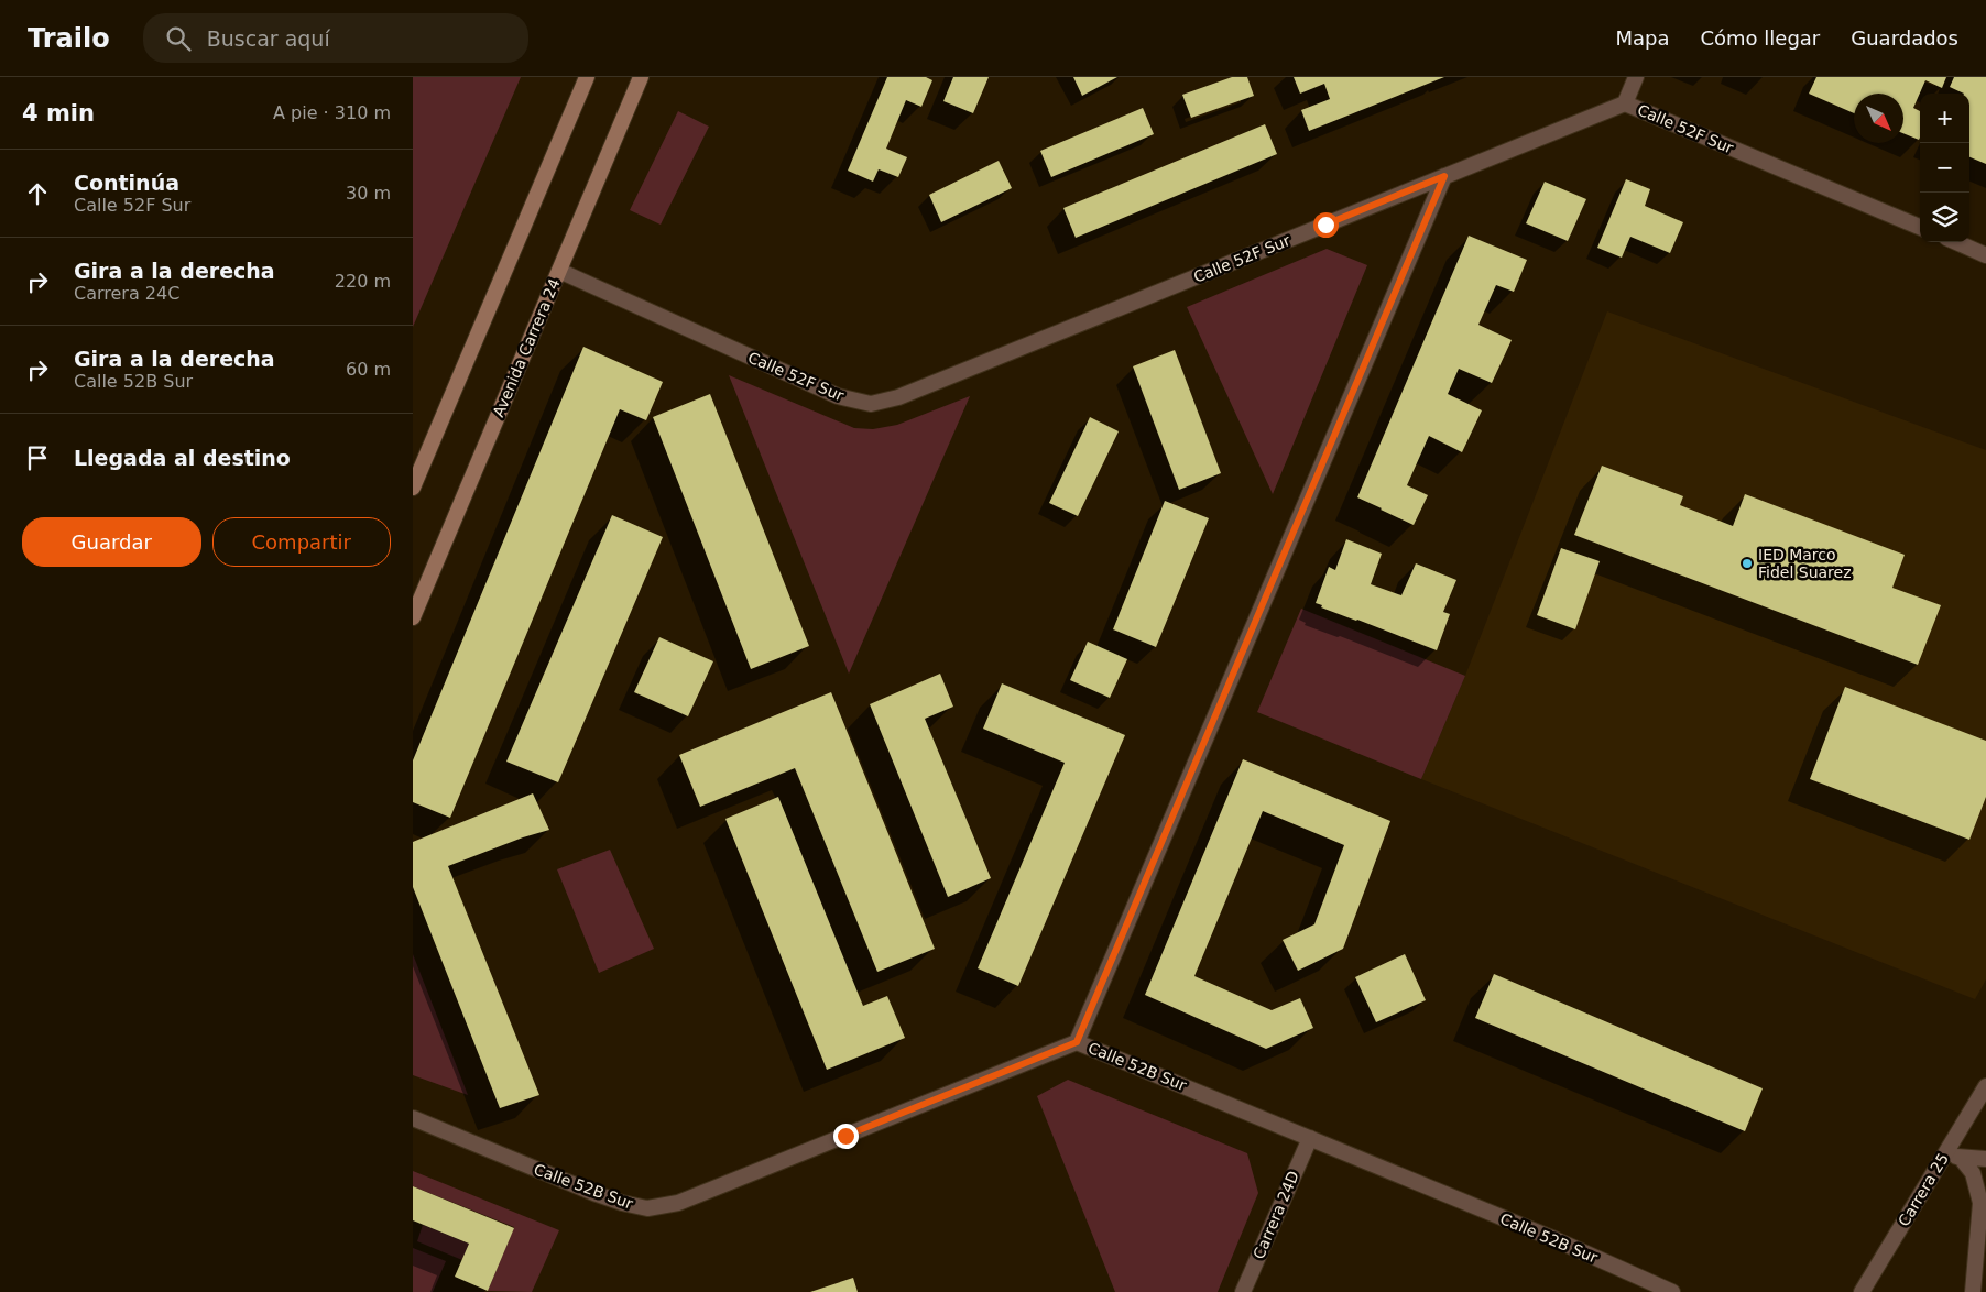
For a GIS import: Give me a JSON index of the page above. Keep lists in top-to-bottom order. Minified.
{"streets":{"main road":["Avenida Carrera 24"],"street":["Calle 52F Sur","Calle 52B Sur","Carrera 25","Carrera 24D"]},"crossings":[["Calle 52F Sur","Avenida Carrera 24"],["Calle 52B Sur","Carrera 24D"]],"places":["IED Marco Fidel Suarez"],"north":"bottom right","page":{"header":"Trailo","search":"Buscar aquí","nav":["Mapa","Cómo llegar","Guardados"],"heading":["4 min","A pie · 310 m"],"map_buttons":["+","−"],"list":[["Continúa","Calle 52F Sur","30 m"],["Gira a la derecha","Carrera 24C","220 m"],["Gira a la derecha","Calle 52B Sur","60 m"],"Llegada al destino"],"buttons":["Guardar","Compartir"]}}
